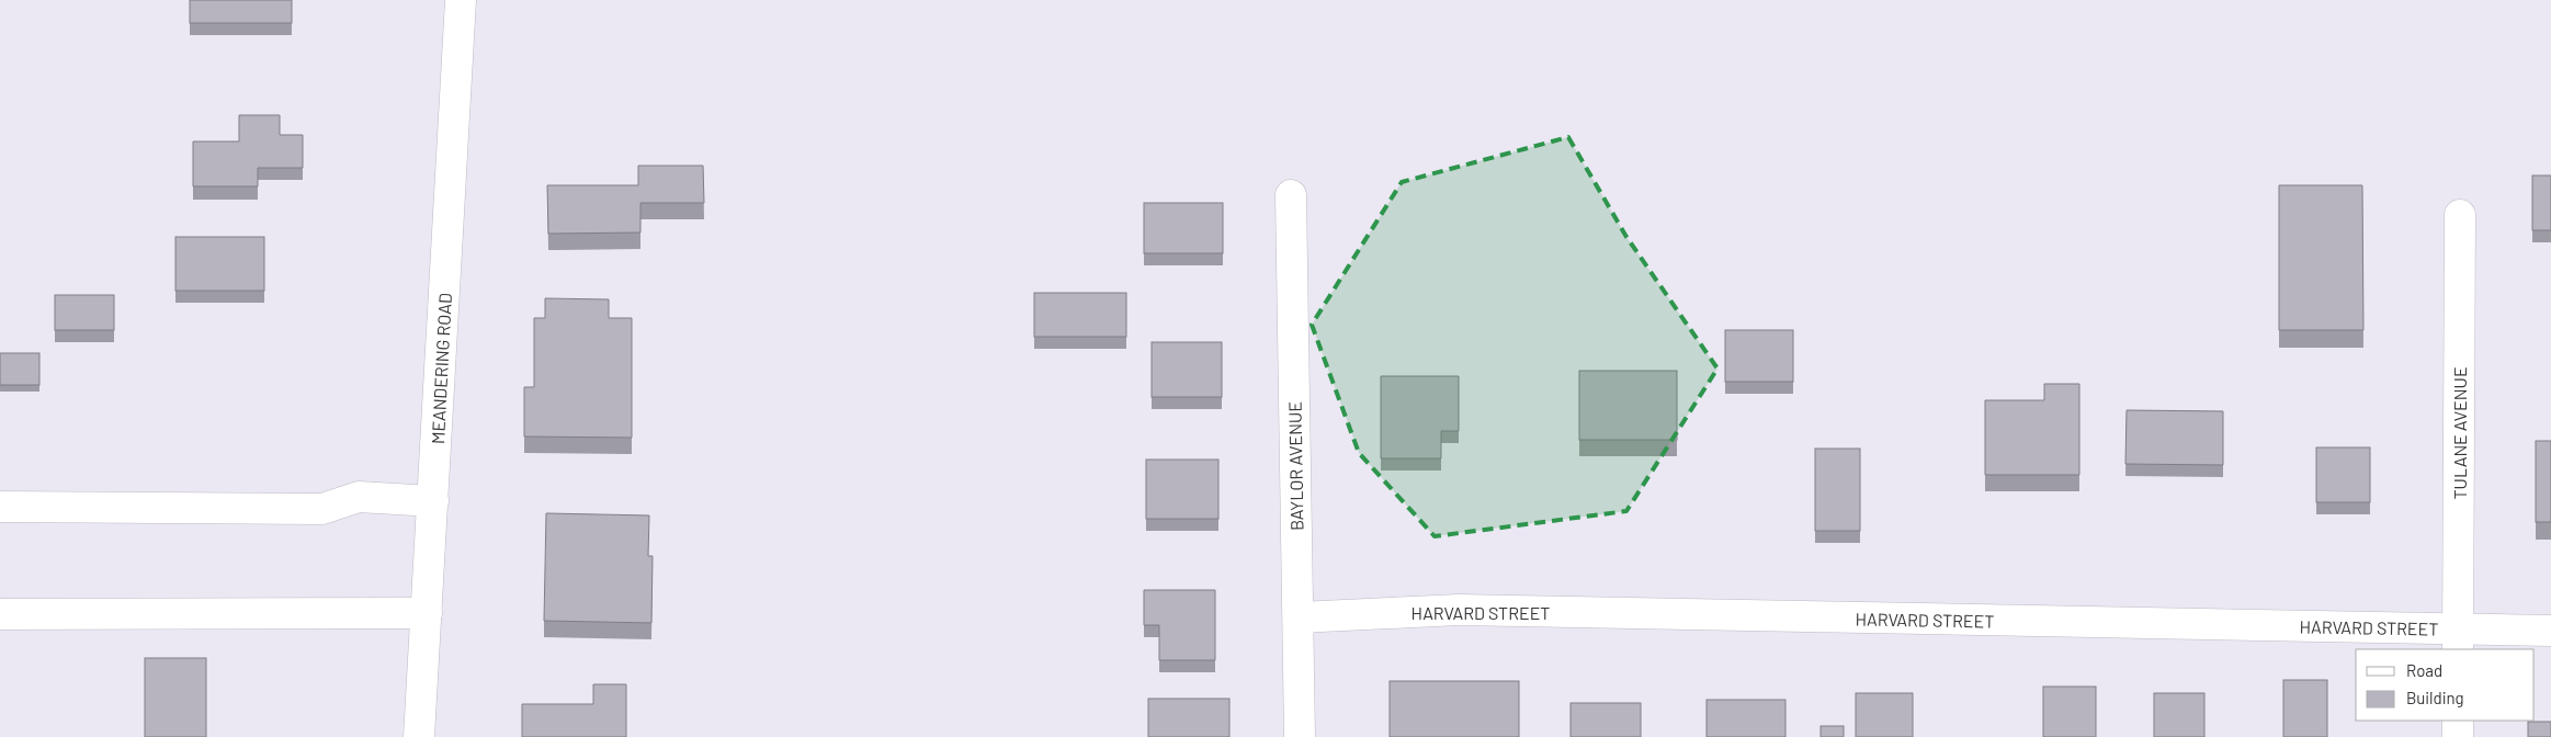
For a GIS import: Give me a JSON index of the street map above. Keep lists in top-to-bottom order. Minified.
{"streets":{"street":["MEANDERING ROAD","TULANE AVENUE","BAYLOR AVENUE","HARVARD STREET"]},"crossings":[["TULANE AVENUE","HARVARD STREET"],["BAYLOR AVENUE","HARVARD STREET"]],"legend":["Road","Building"]}
